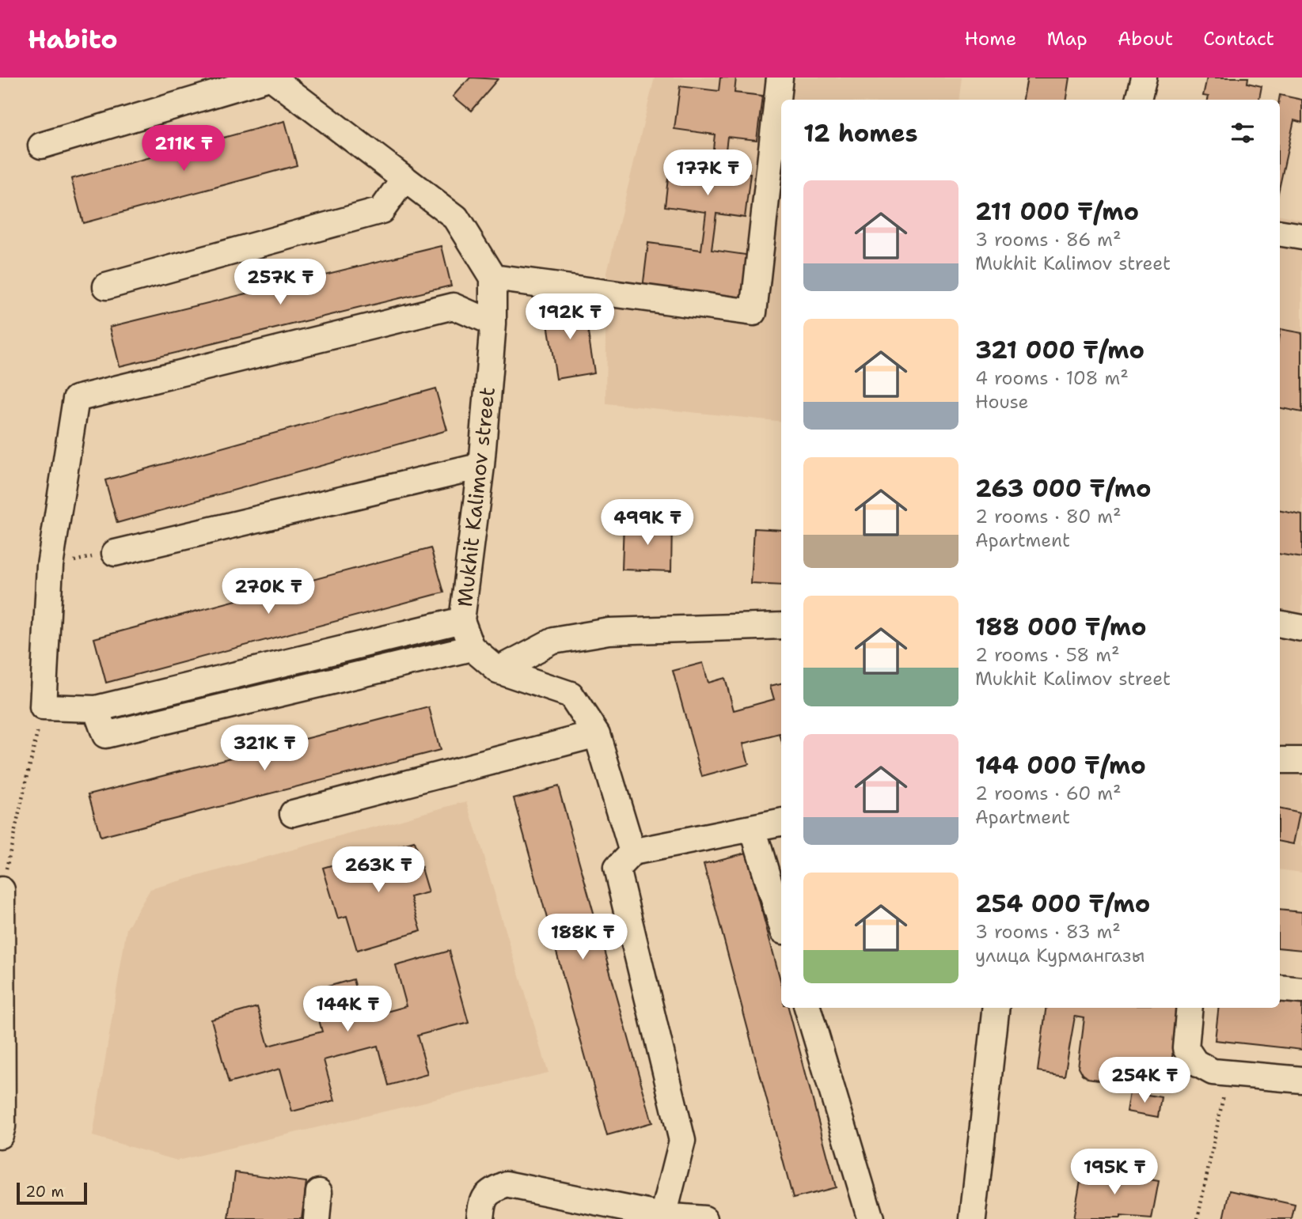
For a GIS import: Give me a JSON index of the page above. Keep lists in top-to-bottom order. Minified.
{"streets":{"street":["Mukhit Kalimov street"]},"scale_bar":"20 m","page":{"header":"Habito","nav":["Home","Map","About","Contact"],"heading":"12 homes","price":["211K ₸","177K ₸","257K ₸","192K ₸","499K ₸","270K ₸","321K ₸","263K ₸","188K ₸","144K ₸","254K ₸","195K ₸"],"list":[{"name":"211 000 ₸/mo","note":"3 rooms · 86 m² · Mukhit Kalimov street"},{"name":"321 000 ₸/mo","note":"4 rooms · 108 m² · House"},{"name":"263 000 ₸/mo","note":"2 rooms · 80 m² · Apartment"},{"name":"188 000 ₸/mo","note":"2 rooms · 58 m² · Mukhit Kalimov street"},{"name":"144 000 ₸/mo","note":"2 rooms · 60 m² · Apartment"},{"name":"254 000 ₸/mo","note":"3 rooms · 83 m² · улица Курмангазы"}],"scale":"20 m"}}
